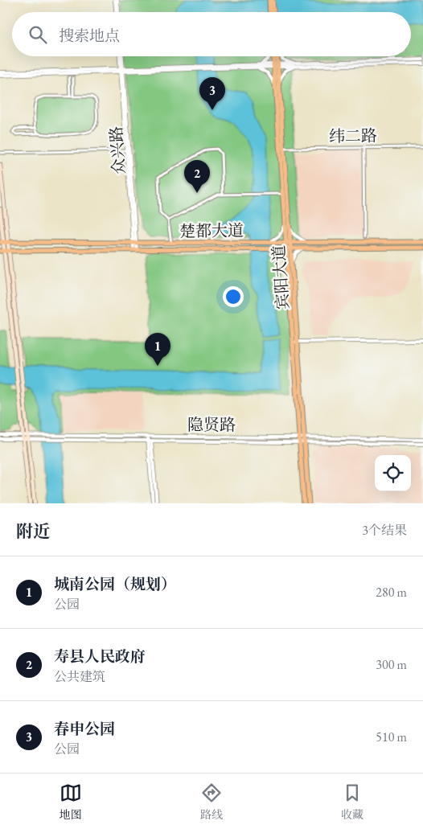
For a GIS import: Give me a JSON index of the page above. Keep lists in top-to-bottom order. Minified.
{"streets":{"main road":["楚都大道","宾阳大道"],"street":["纬二路","众兴路","隐贤路"]},"crossings":[["纬二路","宾阳大道"],["众兴路","楚都大道"],["楚都大道","宾阳大道"],["宾阳大道","隐贤路"]],"page":{"search":"搜索地点","pins":["3","2","1"],"heading":["附近","3个结果"],"list":[{"mark":"1","name":"城南公园（规划）","note":"公园","value":"280 m"},{"mark":"2","name":"寿县人民政府","note":"公共建筑","value":"300 m"},{"mark":"3","name":"春申公园","note":"公园","value":"510 m"}],"nav":["地图","路线","收藏"]}}
